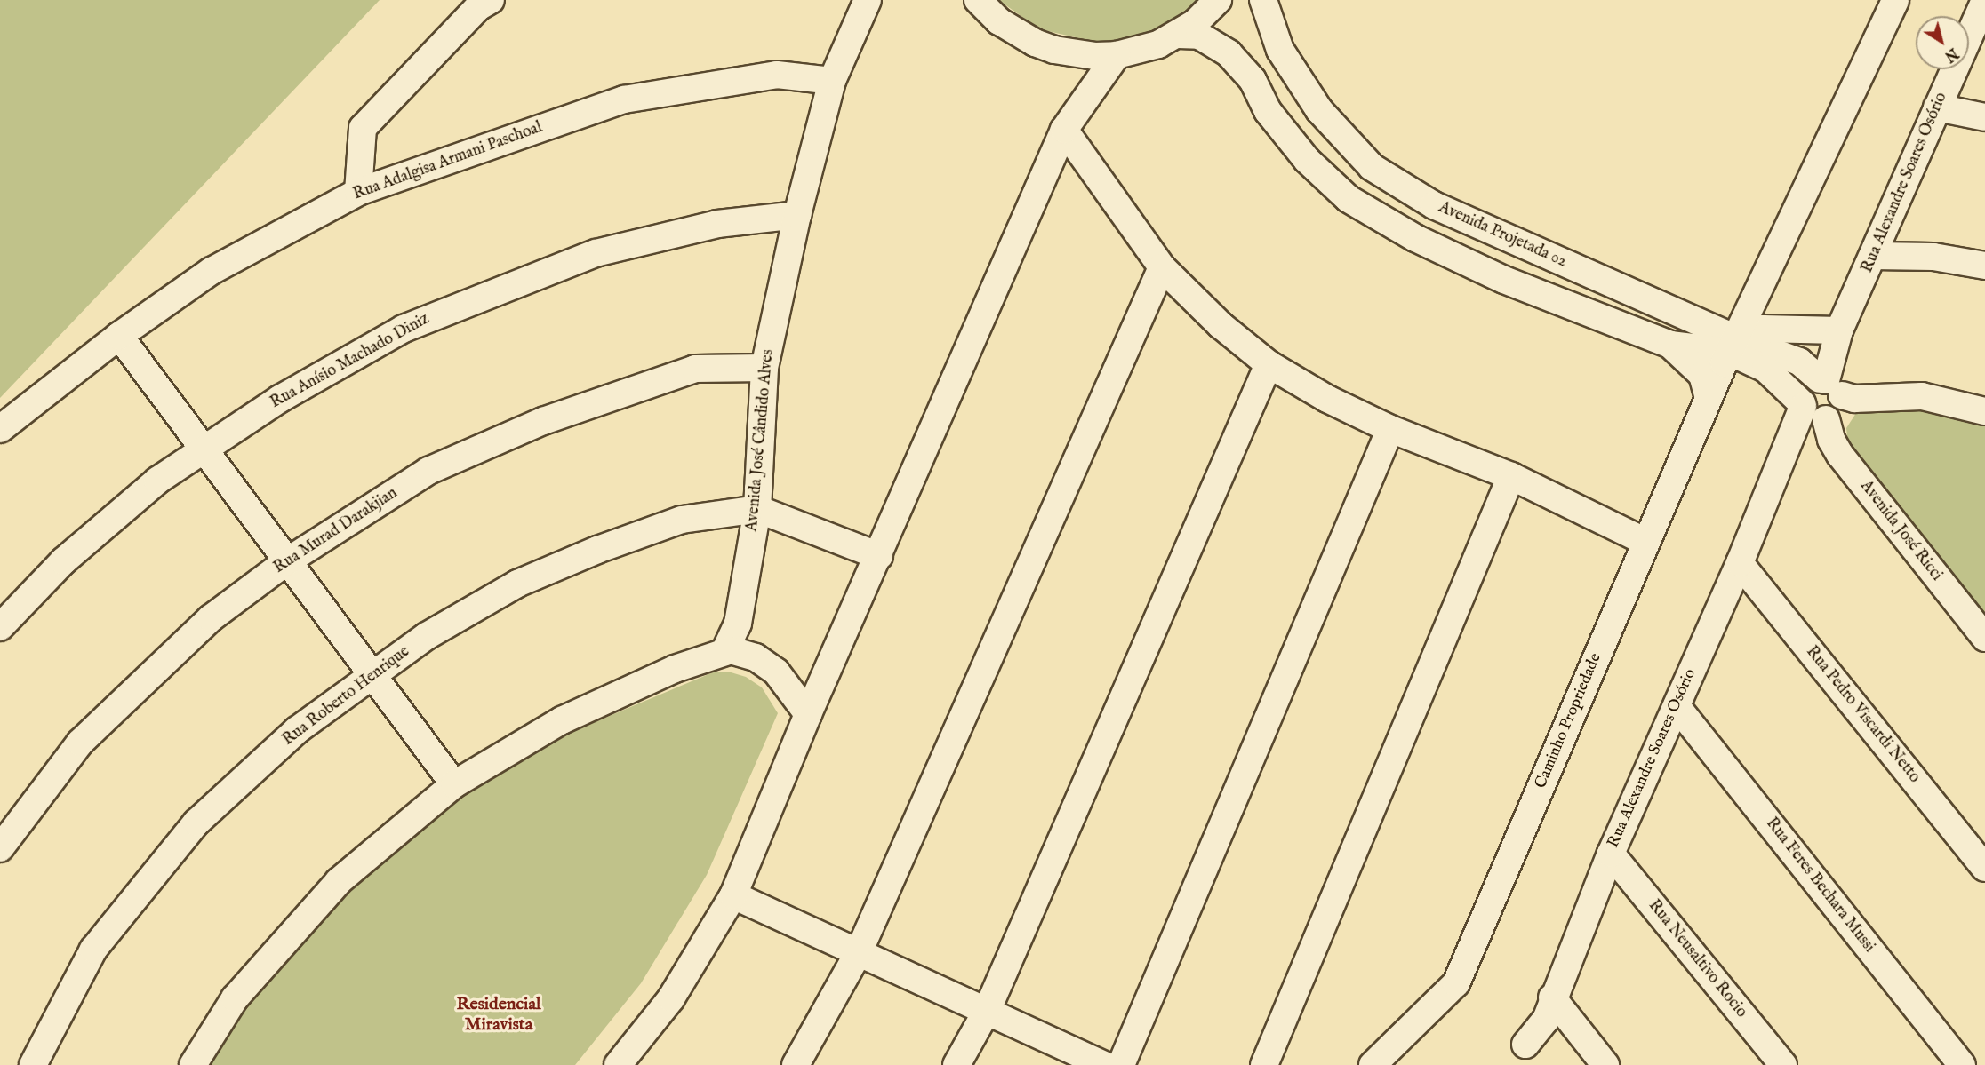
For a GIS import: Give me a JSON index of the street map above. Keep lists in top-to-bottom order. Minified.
{"streets":{"street":["Rua Adalgisa Armani Paschoal","Rua Alexandre Soares Osório","Avenida Projetada 02","Rua Anísio Machado Diniz","Avenida José Cândido Alves","Rua Murad Darakjian","Avenida José Ricci","Rua Roberto Henrique","Rua Pedro Viscardi Netto","Caminho Propriedade","Rua Feres Bechara Mussi","Rua Neusaltivo Rocio"]},"crossings":[["Rua Adalgisa Armani Paschoal","Avenida José Cândido Alves"],["Rua Alexandre Soares Osório","Avenida Projetada 02"],["Rua Alexandre Soares Osório","Avenida José Ricci"],["Rua Alexandre Soares Osório","Rua Pedro Viscardi Netto"],["Rua Alexandre Soares Osório","Rua Feres Bechara Mussi"],["Rua Alexandre Soares Osório","Rua Neusaltivo Rocio"],["Avenida Projetada 02","Avenida José Ricci"],["Avenida Projetada 02","Caminho Propriedade"],["Rua Anísio Machado Diniz","Avenida José Cândido Alves"],["Avenida José Cândido Alves","Rua Murad Darakjian"],["Avenida José Cândido Alves","Rua Roberto Henrique"]],"districts":["Residencial Miravista"],"north":"bottom right"}
